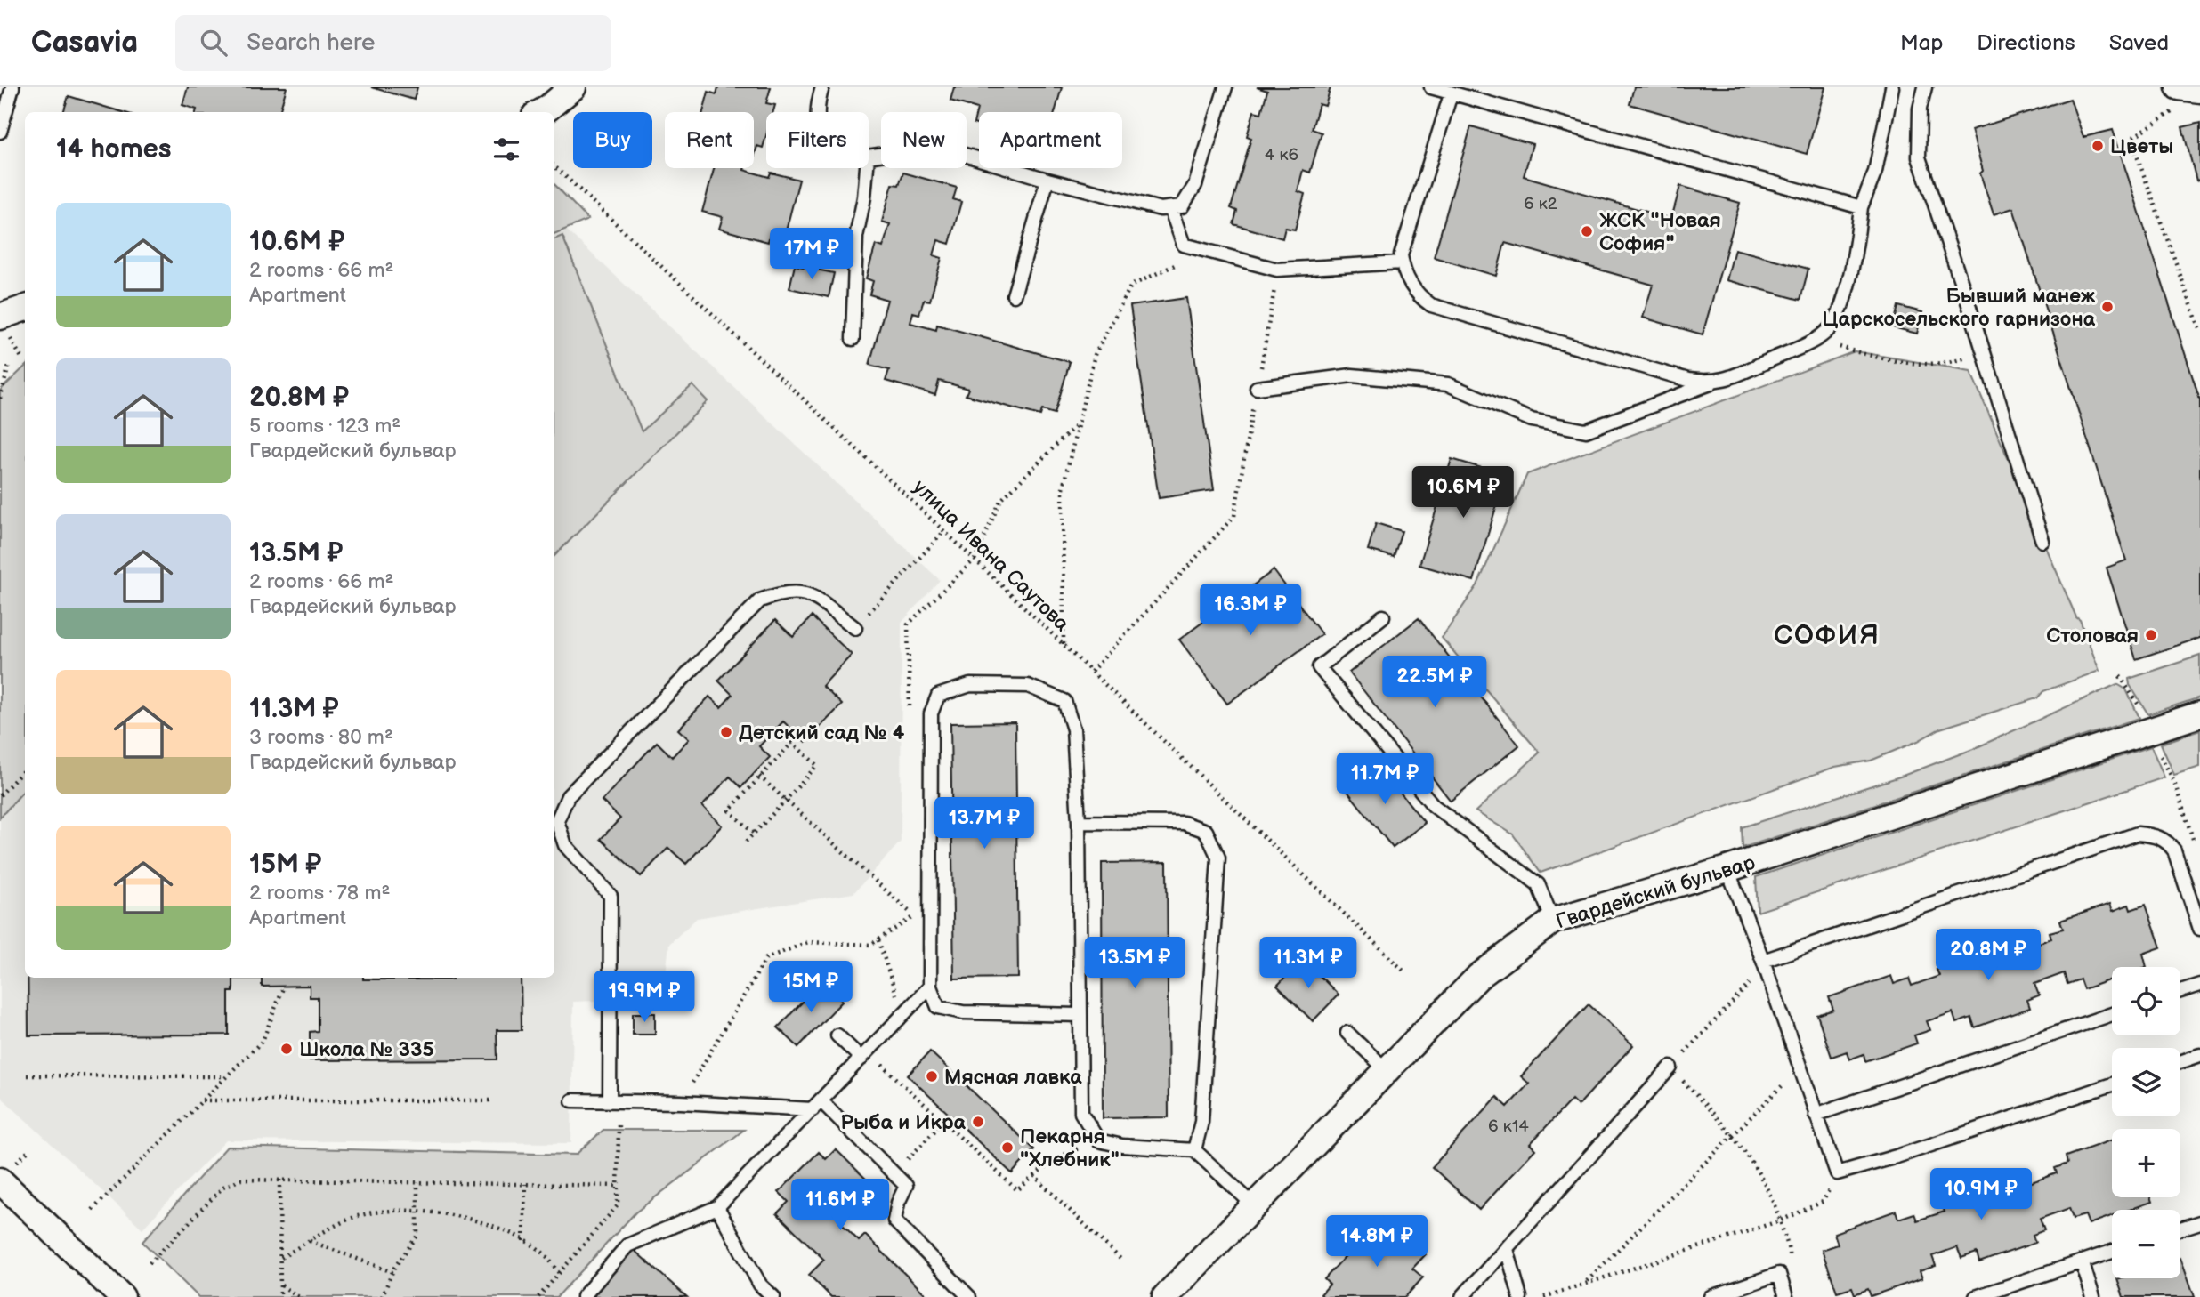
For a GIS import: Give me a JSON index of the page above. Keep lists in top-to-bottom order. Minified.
{"streets":{"street":["Гвардейский бульвар"],"path":["улица Ивана Саутова"]},"districts":["СОФИЯ"],"places":["Цветы","ЖСК \"Новая София\"","Бывший манеж Царскосельского гарнизона","Столовая","Детский сад № 4","Школа № 335","Мясная лавка","Рыба и Икра","Пекарня \"Хлебник\""],"house_numbers":["4 к6","6 к2","6 к14"],"page":{"header":"Casavia","search":"Search here","nav":["Map","Directions","Saved"],"chip":["Buy","Rent","Filters","New","Apartment"],"heading":"14 homes","list":[{"name":"10.6M ₽","note":"2 rooms · 66 m² · Apartment"},{"name":"20.8M ₽","note":"5 rooms · 123 m² · Гвардейский бульвар"},{"name":"13.5M ₽","note":"2 rooms · 66 m² · Гвардейский бульвар"},{"name":"11.3M ₽","note":"3 rooms · 80 m² · Гвардейский бульвар"},{"name":"15M ₽","note":"2 rooms · 78 m² · Apartment"}],"price":["17M ₽","10.6M ₽","16.3M ₽","22.5M ₽","11.7M ₽","13.7M ₽","20.8M ₽","13.5M ₽","11.3M ₽","15M ₽","19.9M ₽","10.9M ₽","11.6M ₽","14.8M ₽"],"map_buttons":["+","−"]}}
